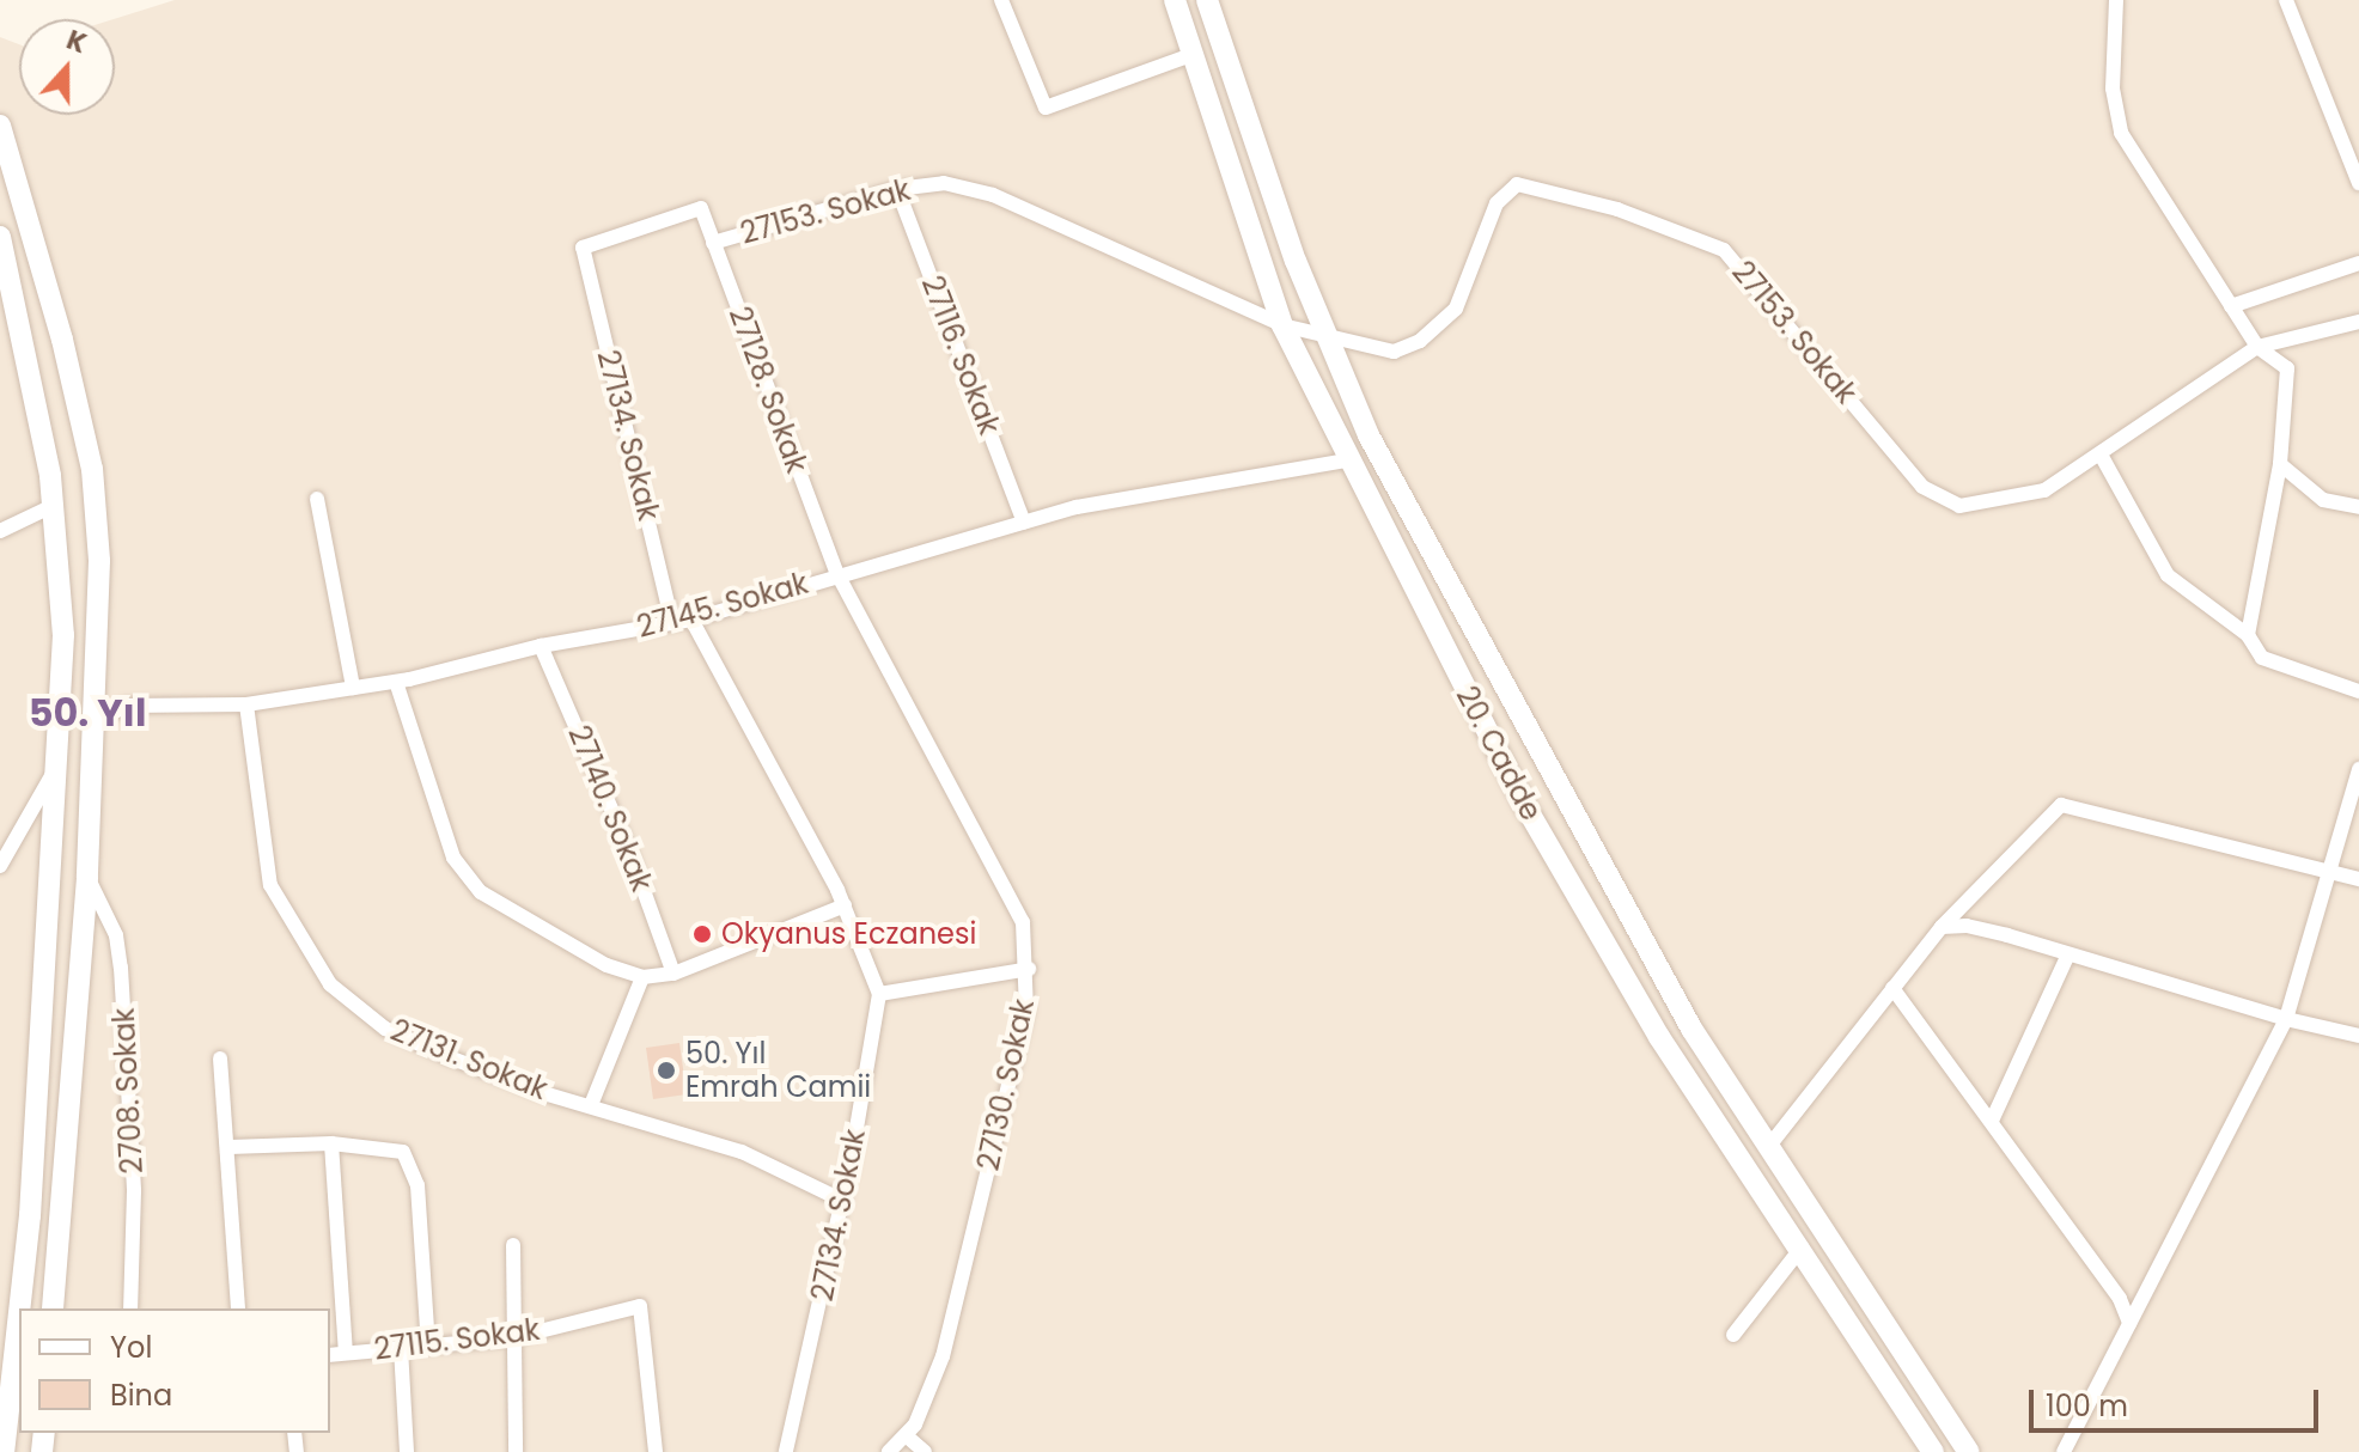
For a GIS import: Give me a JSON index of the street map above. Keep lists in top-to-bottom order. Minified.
{"streets":{"main road":["20. Cadde"],"street":["27153. Sokak","27116. Sokak","27128. Sokak","27134. Sokak","27145. Sokak","27140. Sokak","27131. Sokak","27130. Sokak","2708. Sokak","27115. Sokak"]},"crossings":[["27153. Sokak","27116. Sokak"],["27153. Sokak","27128. Sokak"],["27153. Sokak","27134. Sokak"],["27153. Sokak","20. Cadde"],["27116. Sokak","27145. Sokak"],["27128. Sokak","27145. Sokak"],["27128. Sokak","27130. Sokak"],["27134. Sokak","27145. Sokak"],["27134. Sokak","27131. Sokak"],["27145. Sokak","20. Cadde"],["27145. Sokak","27140. Sokak"],["27145. Sokak","27131. Sokak"],["27145. Sokak","27130. Sokak"]],"districts":["50. Yıl"],"places":["Okyanus Eczanesi","50. Yıl Emrah Camii"],"legend":["Yol","Bina"],"scale_bar":"100 m","north":"top"}
